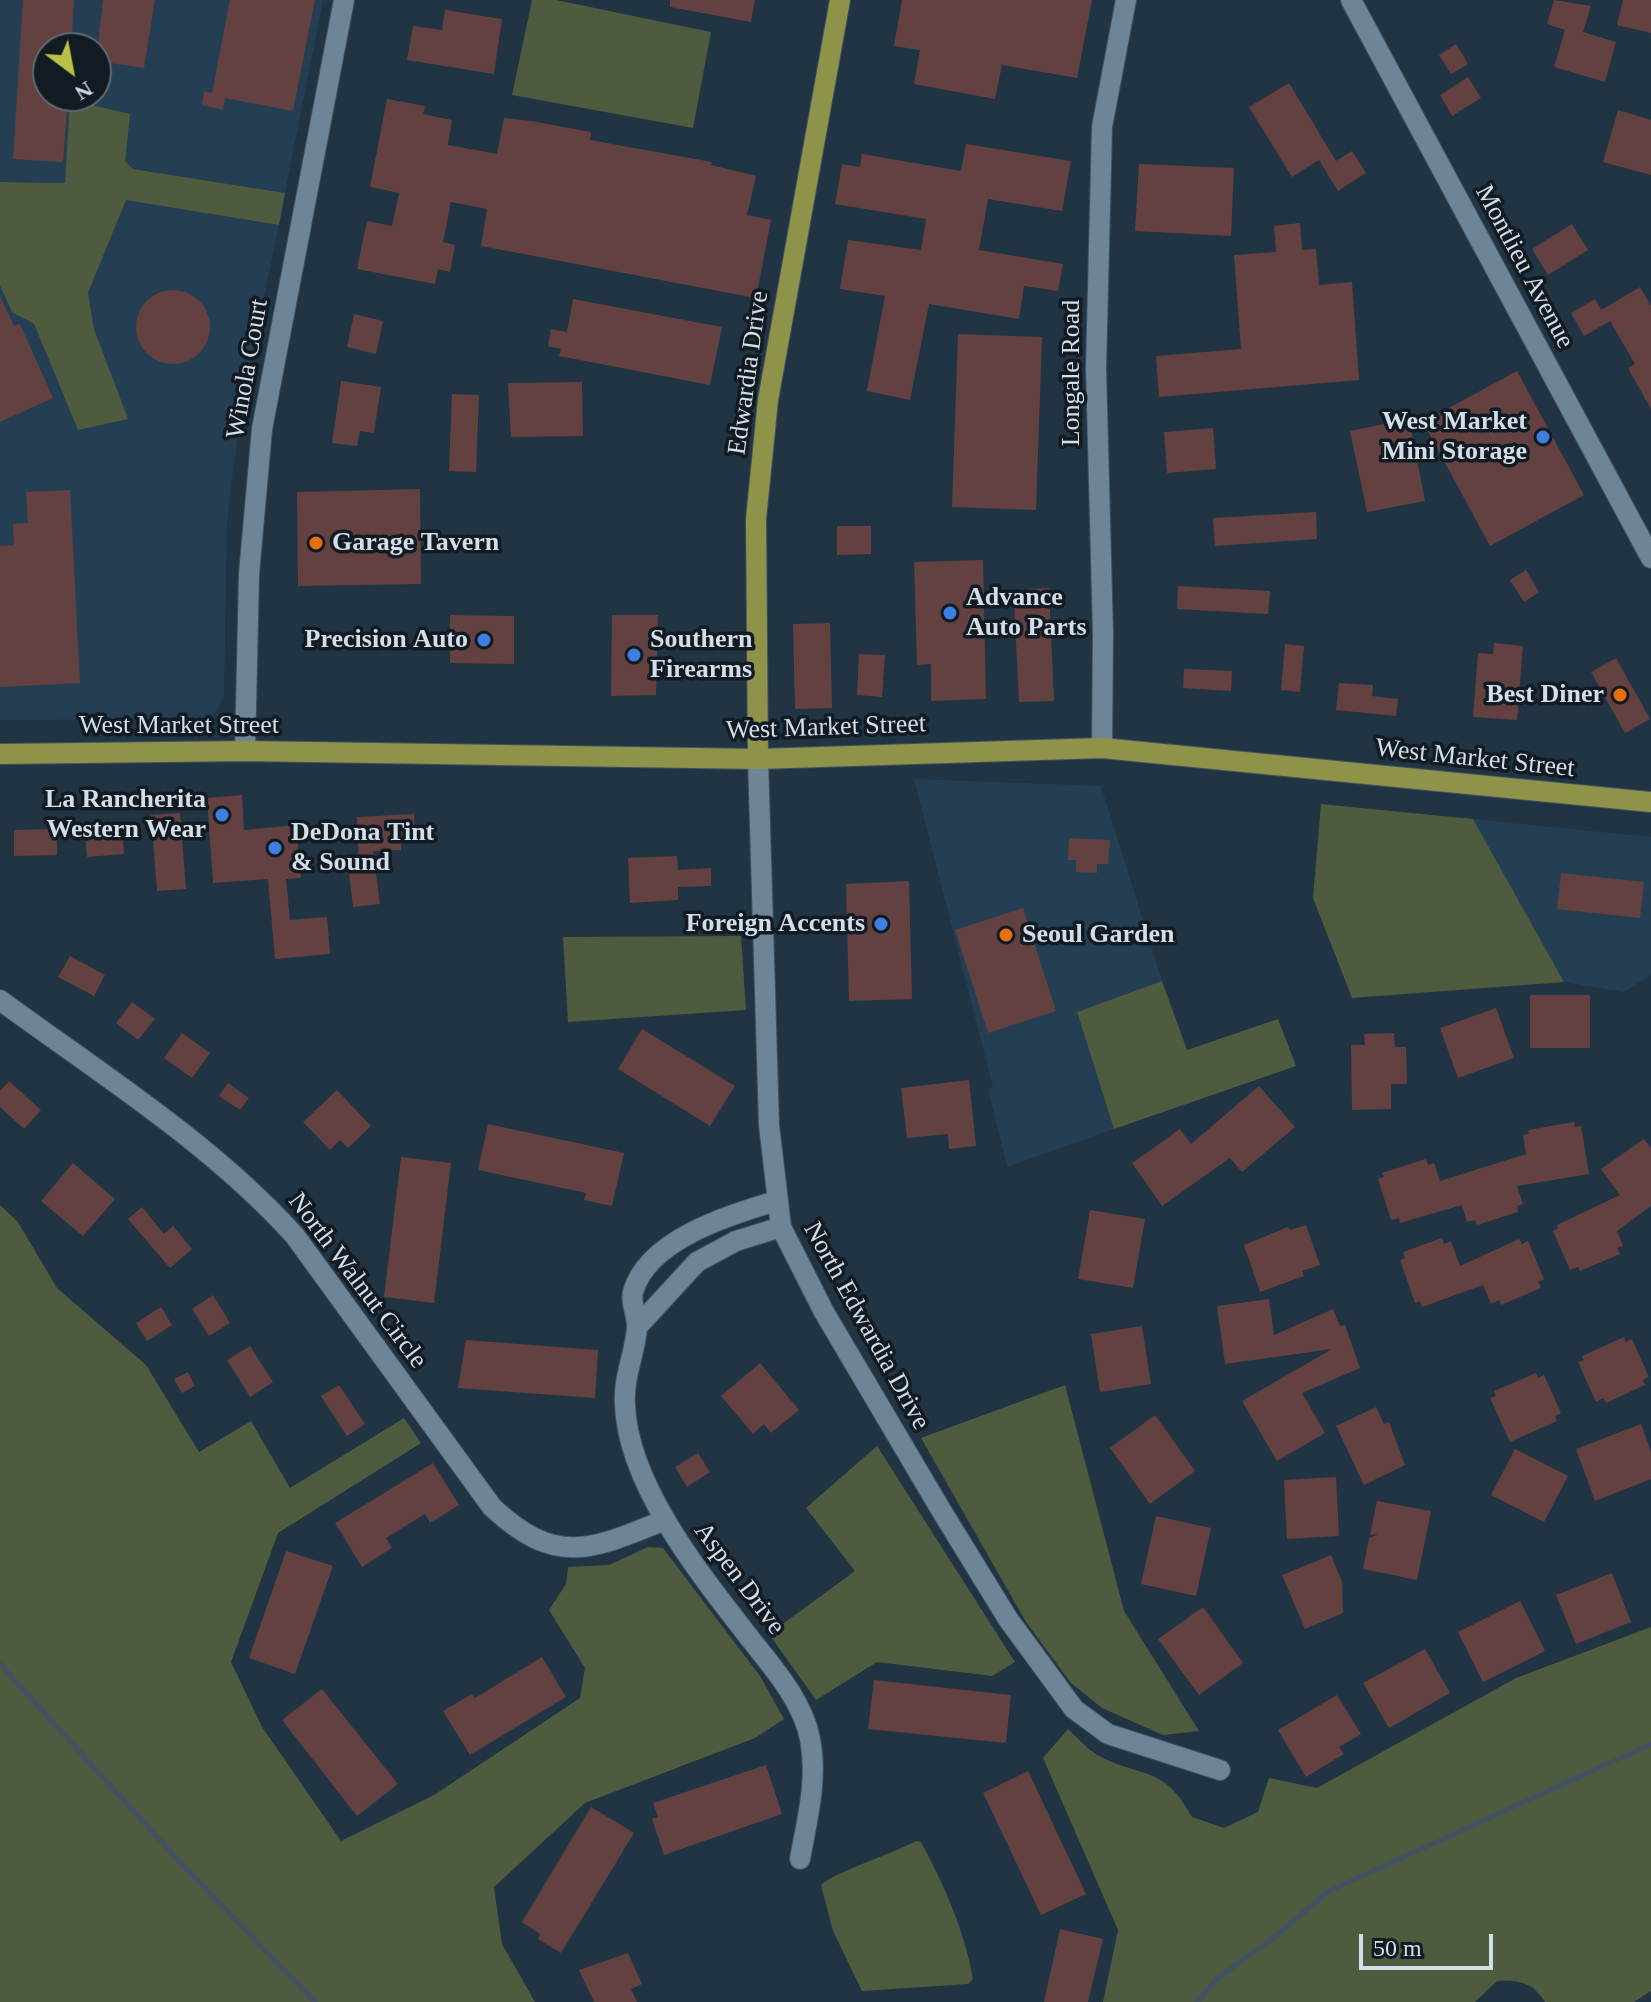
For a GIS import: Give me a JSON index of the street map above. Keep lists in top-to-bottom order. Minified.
{"streets":{"main road":["Edwardia Drive","West Market Street"],"street":["Montlieu Avenue","Winola Court","Longale Road","North Walnut Circle","North Edwardia Drive","Aspen Drive"]},"crossings":[["Winola Court","West Market Street"],["Edwardia Drive","West Market Street"],["Edwardia Drive","North Edwardia Drive"],["Longale Road","West Market Street"],["West Market Street","North Edwardia Drive"],["North Walnut Circle","Aspen Drive"],["North Edwardia Drive","Aspen Drive"]],"places":["West Market Mini Storage","Garage Tavern","Advance Auto Parts","Precision Auto","Southern Firearms","Best Diner","La Rancherita Western Wear","DeDona Tint & Sound","Foreign Accents","Seoul Garden"],"scale_bar":"50 m","north":"bottom right"}
